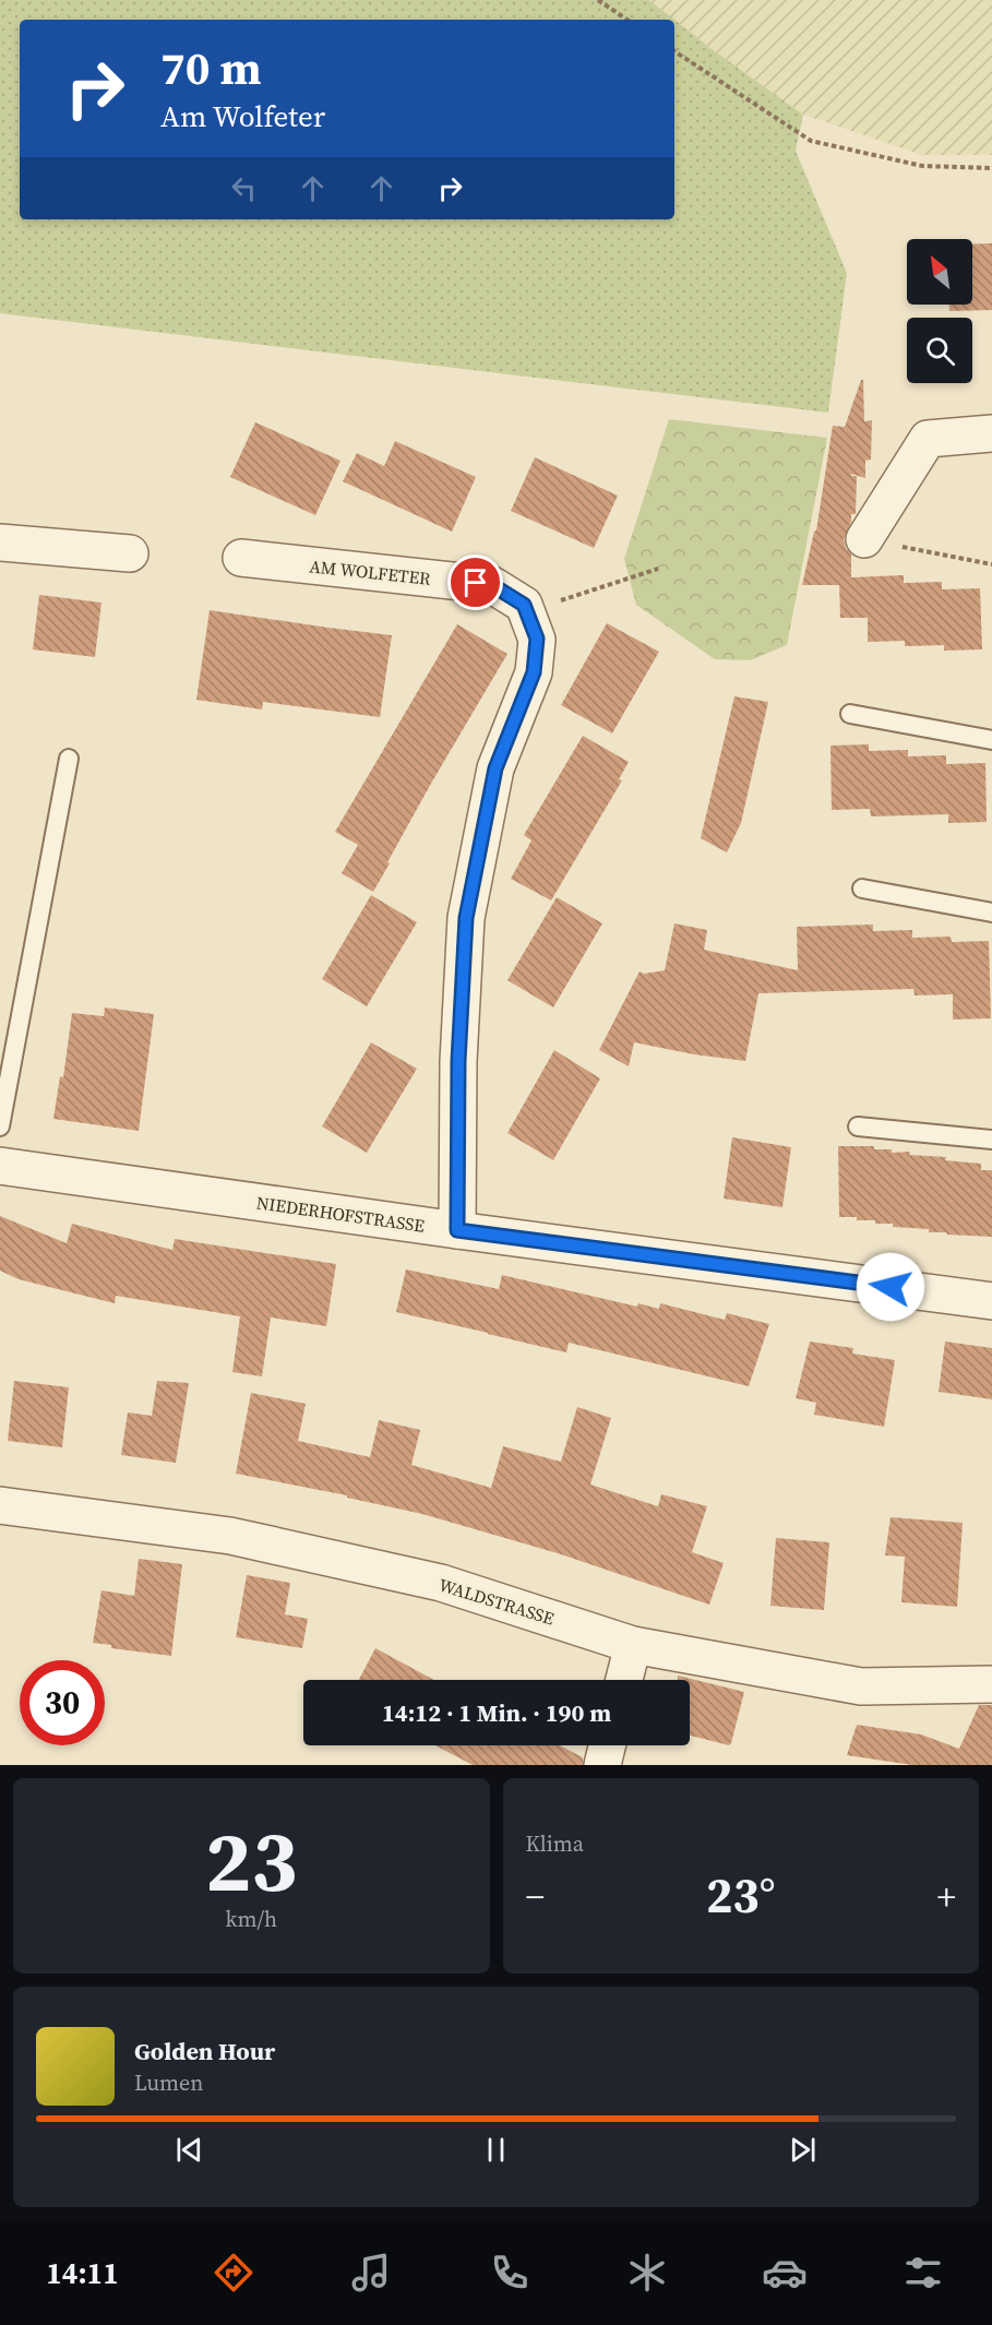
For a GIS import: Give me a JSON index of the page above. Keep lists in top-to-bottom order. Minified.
{"streets":{"street":["AM WOLFETER","NIEDERHOFSTRASSE","WALDSTRASSE"]},"north":"top left","page":{"turn":["70 m","Am Wolfeter"],"limit":"30","trip":"14:12 · 1 Min. · 190 m","tile":[["23","km/h"],"Klima"],"heat":["−","23°","+"],"song":["Golden Hour","Lumen"],"tabs":"14:11"}}
